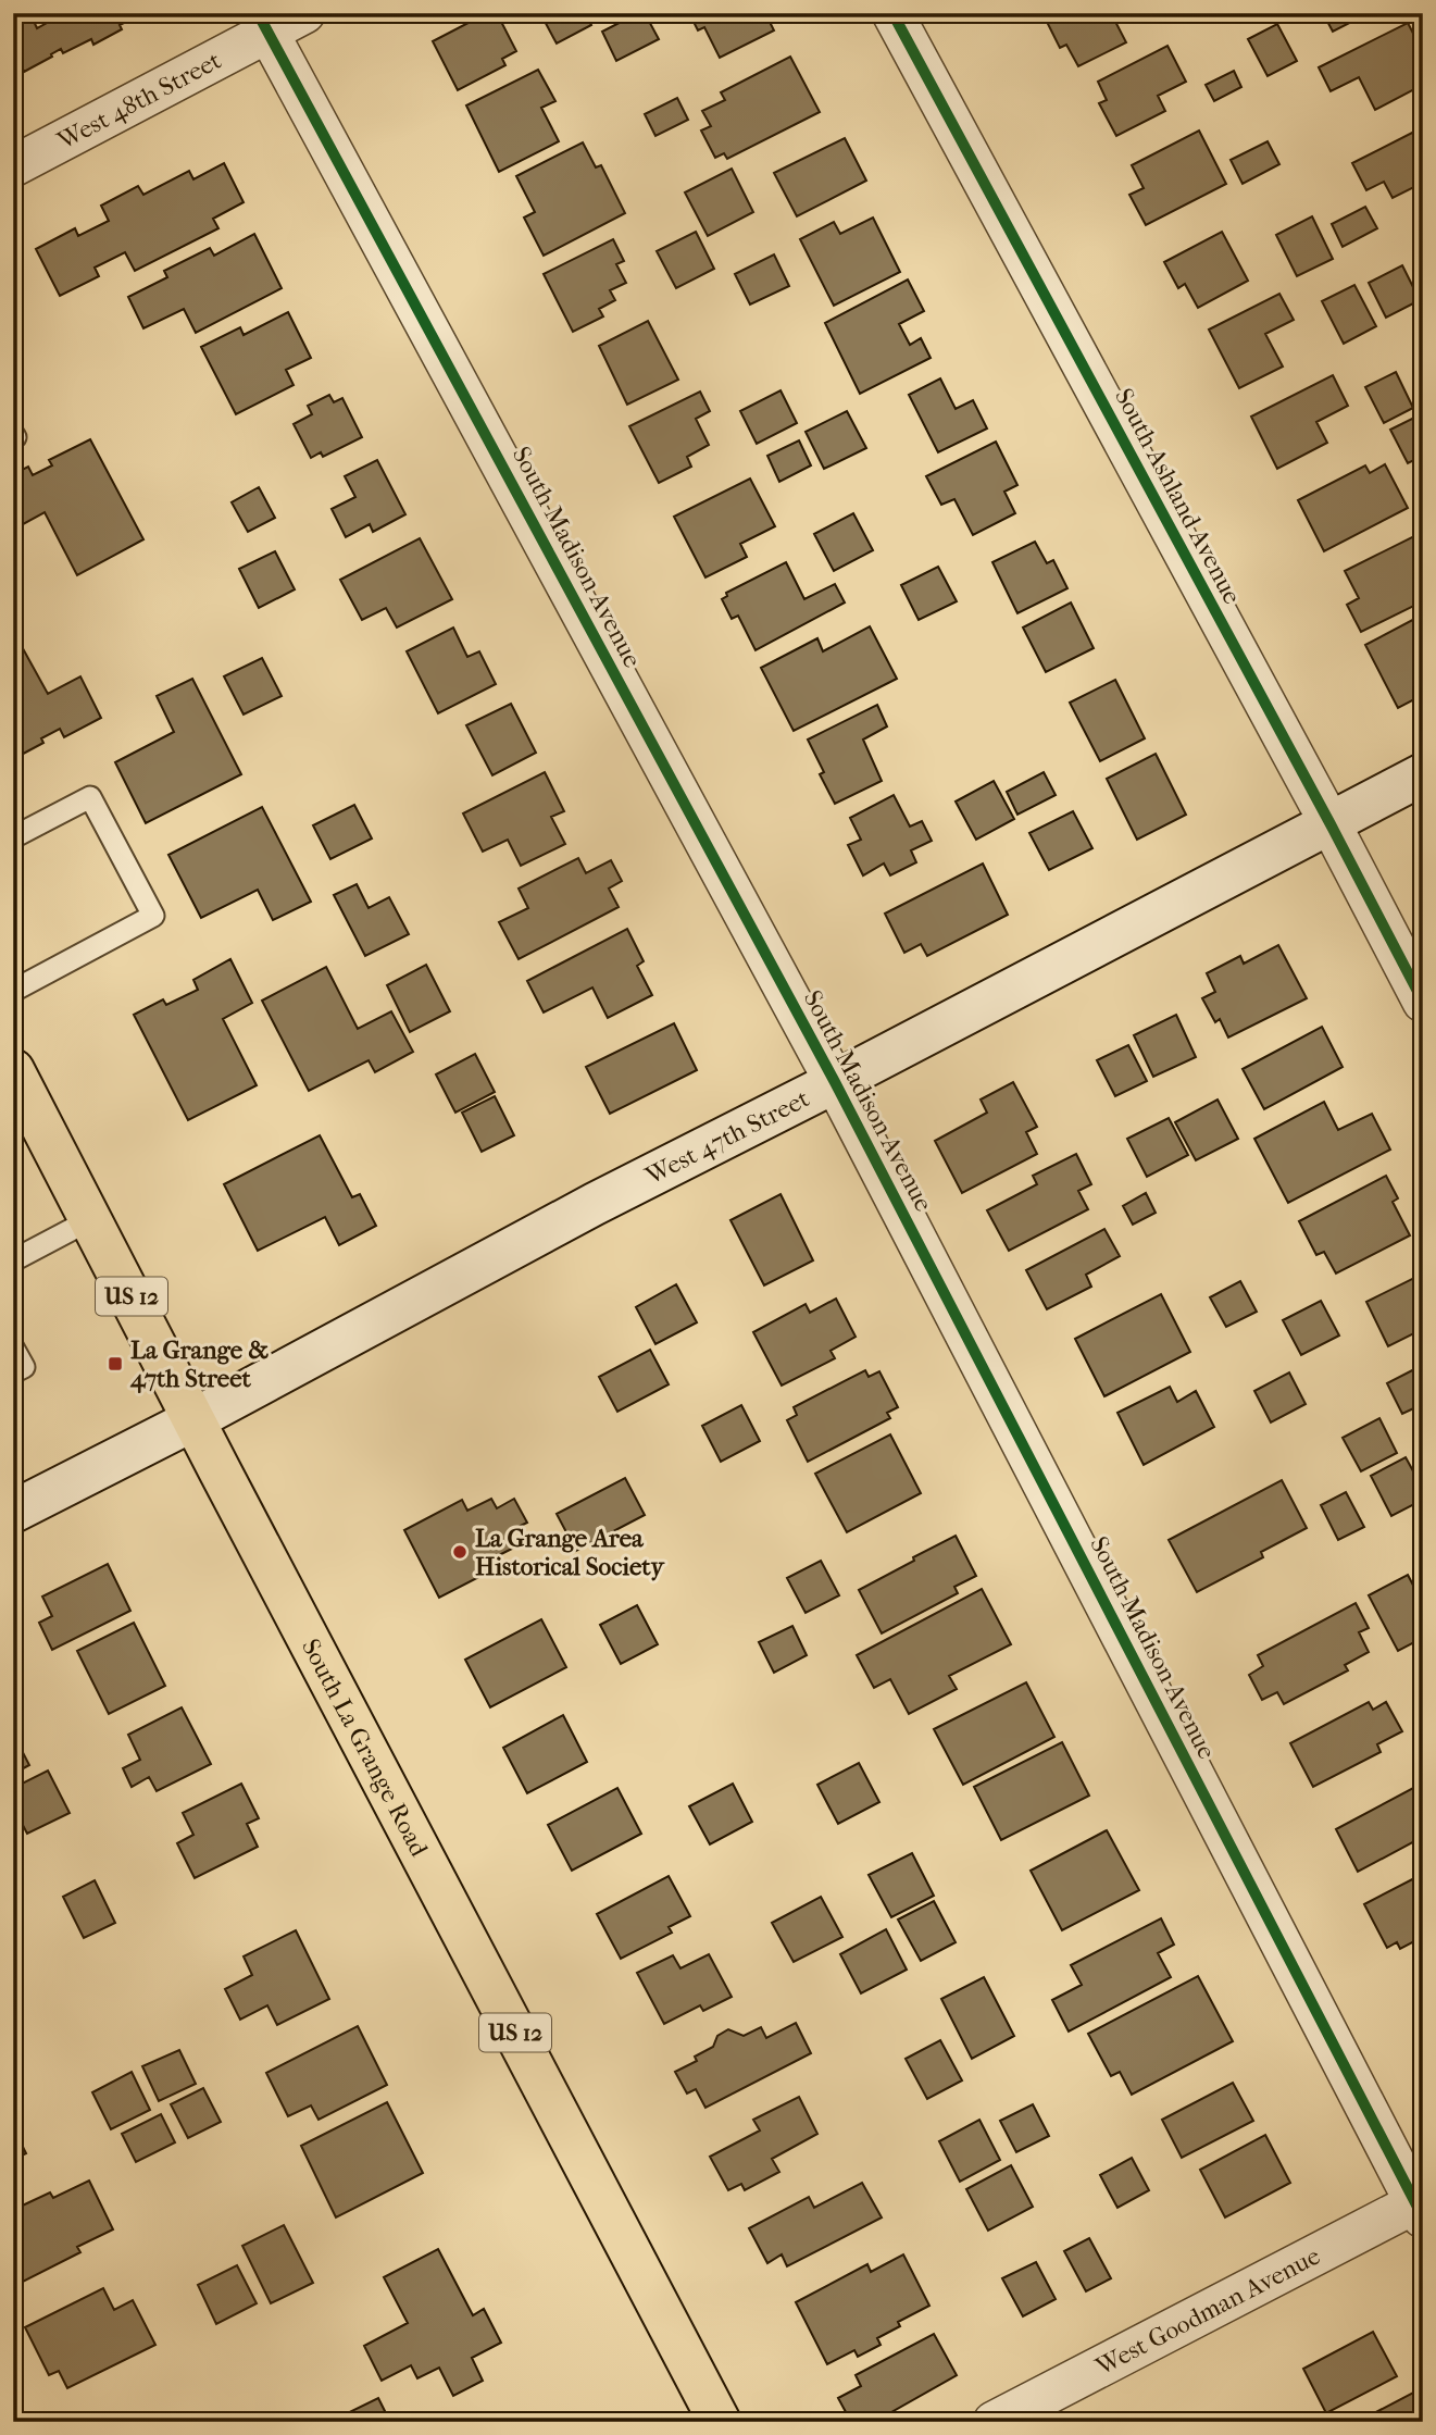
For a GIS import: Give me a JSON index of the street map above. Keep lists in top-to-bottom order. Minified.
{"streets":{"main road":["West 47th Street","US 12","South La Grange Road"],"street":["West 48th Street","South Ashland Avenue","South Madison Avenue","West Goodman Avenue"]},"crossings":[["West 48th Street","South Madison Avenue"],["South Ashland Avenue","West 47th Street"],["South Madison Avenue","West 47th Street"],["South Madison Avenue","West Goodman Avenue"],["West 47th Street","South La Grange Road"]],"places":{"transit":["La Grange & 47th Street"],"other":["La Grange Area Historical Society"]}}
